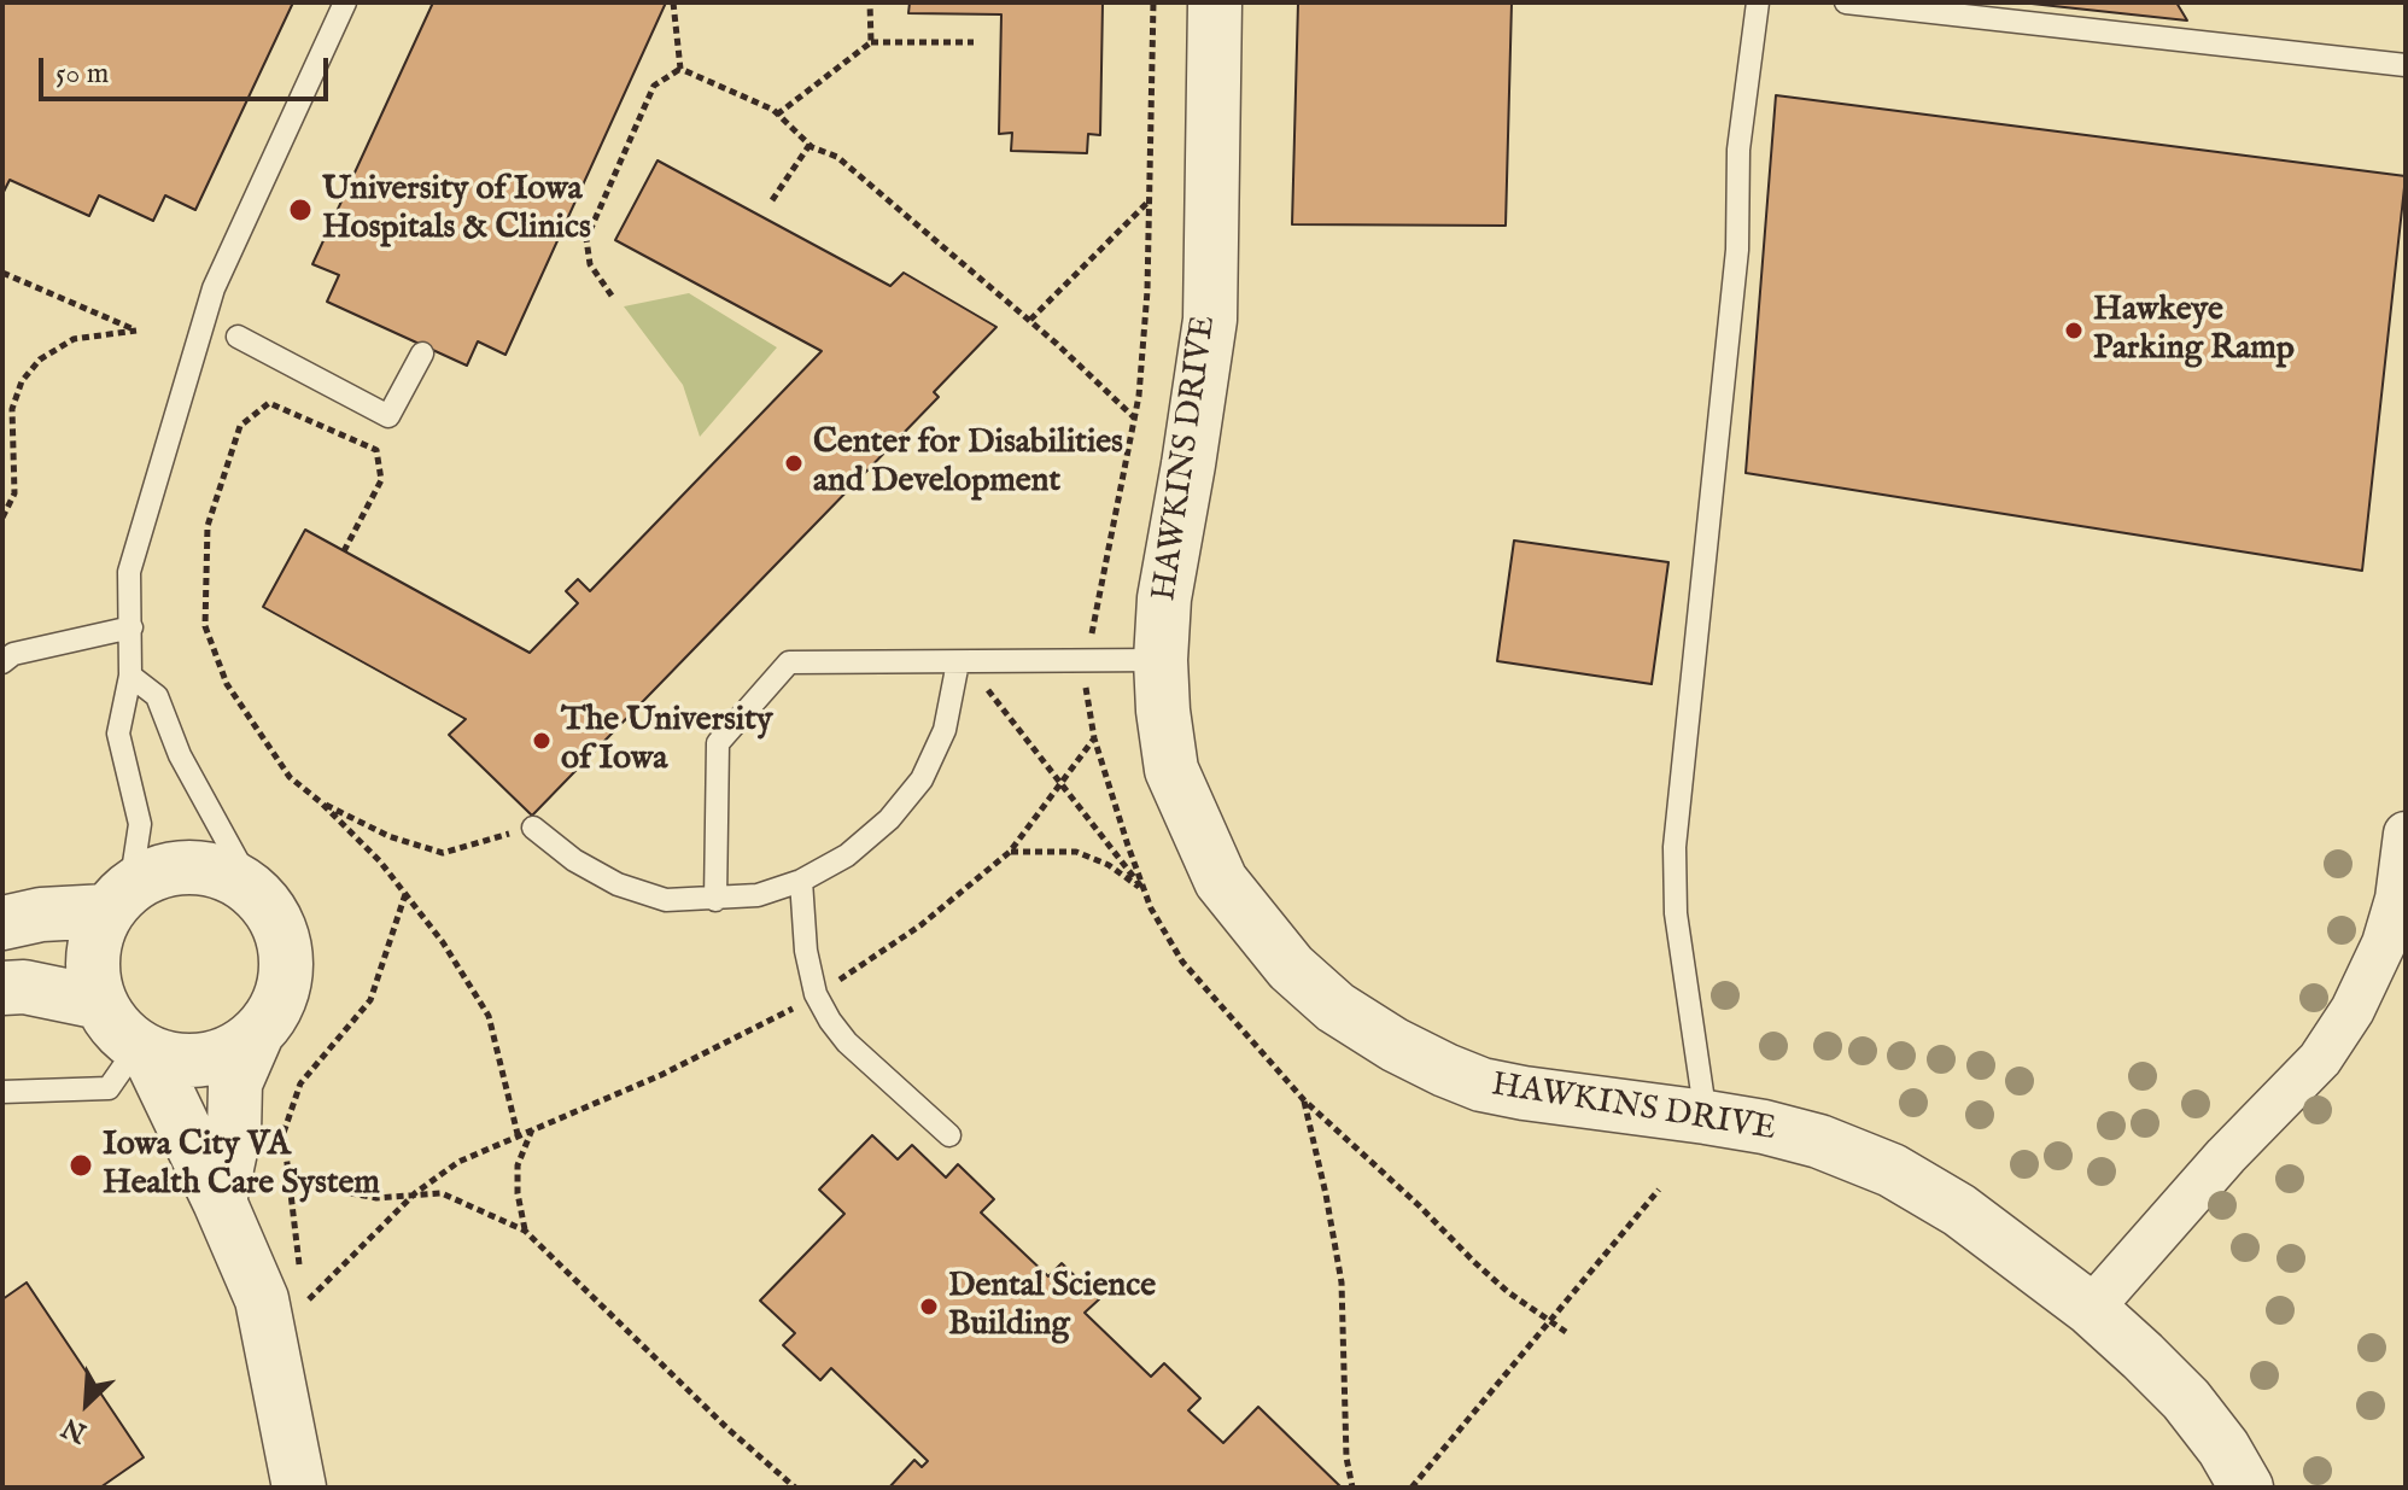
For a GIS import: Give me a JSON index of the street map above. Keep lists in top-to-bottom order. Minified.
{"streets":{"street":["HAWKINS DRIVE"]},"places":["University of Iowa Hospitals & Clinics","Hawkeye Parking Ramp","Center for Disabilities and Development","The University of Iowa","Iowa City VA Health Care System","Dental Science Building"],"scale_bar":"50 m","north":"bottom left"}
